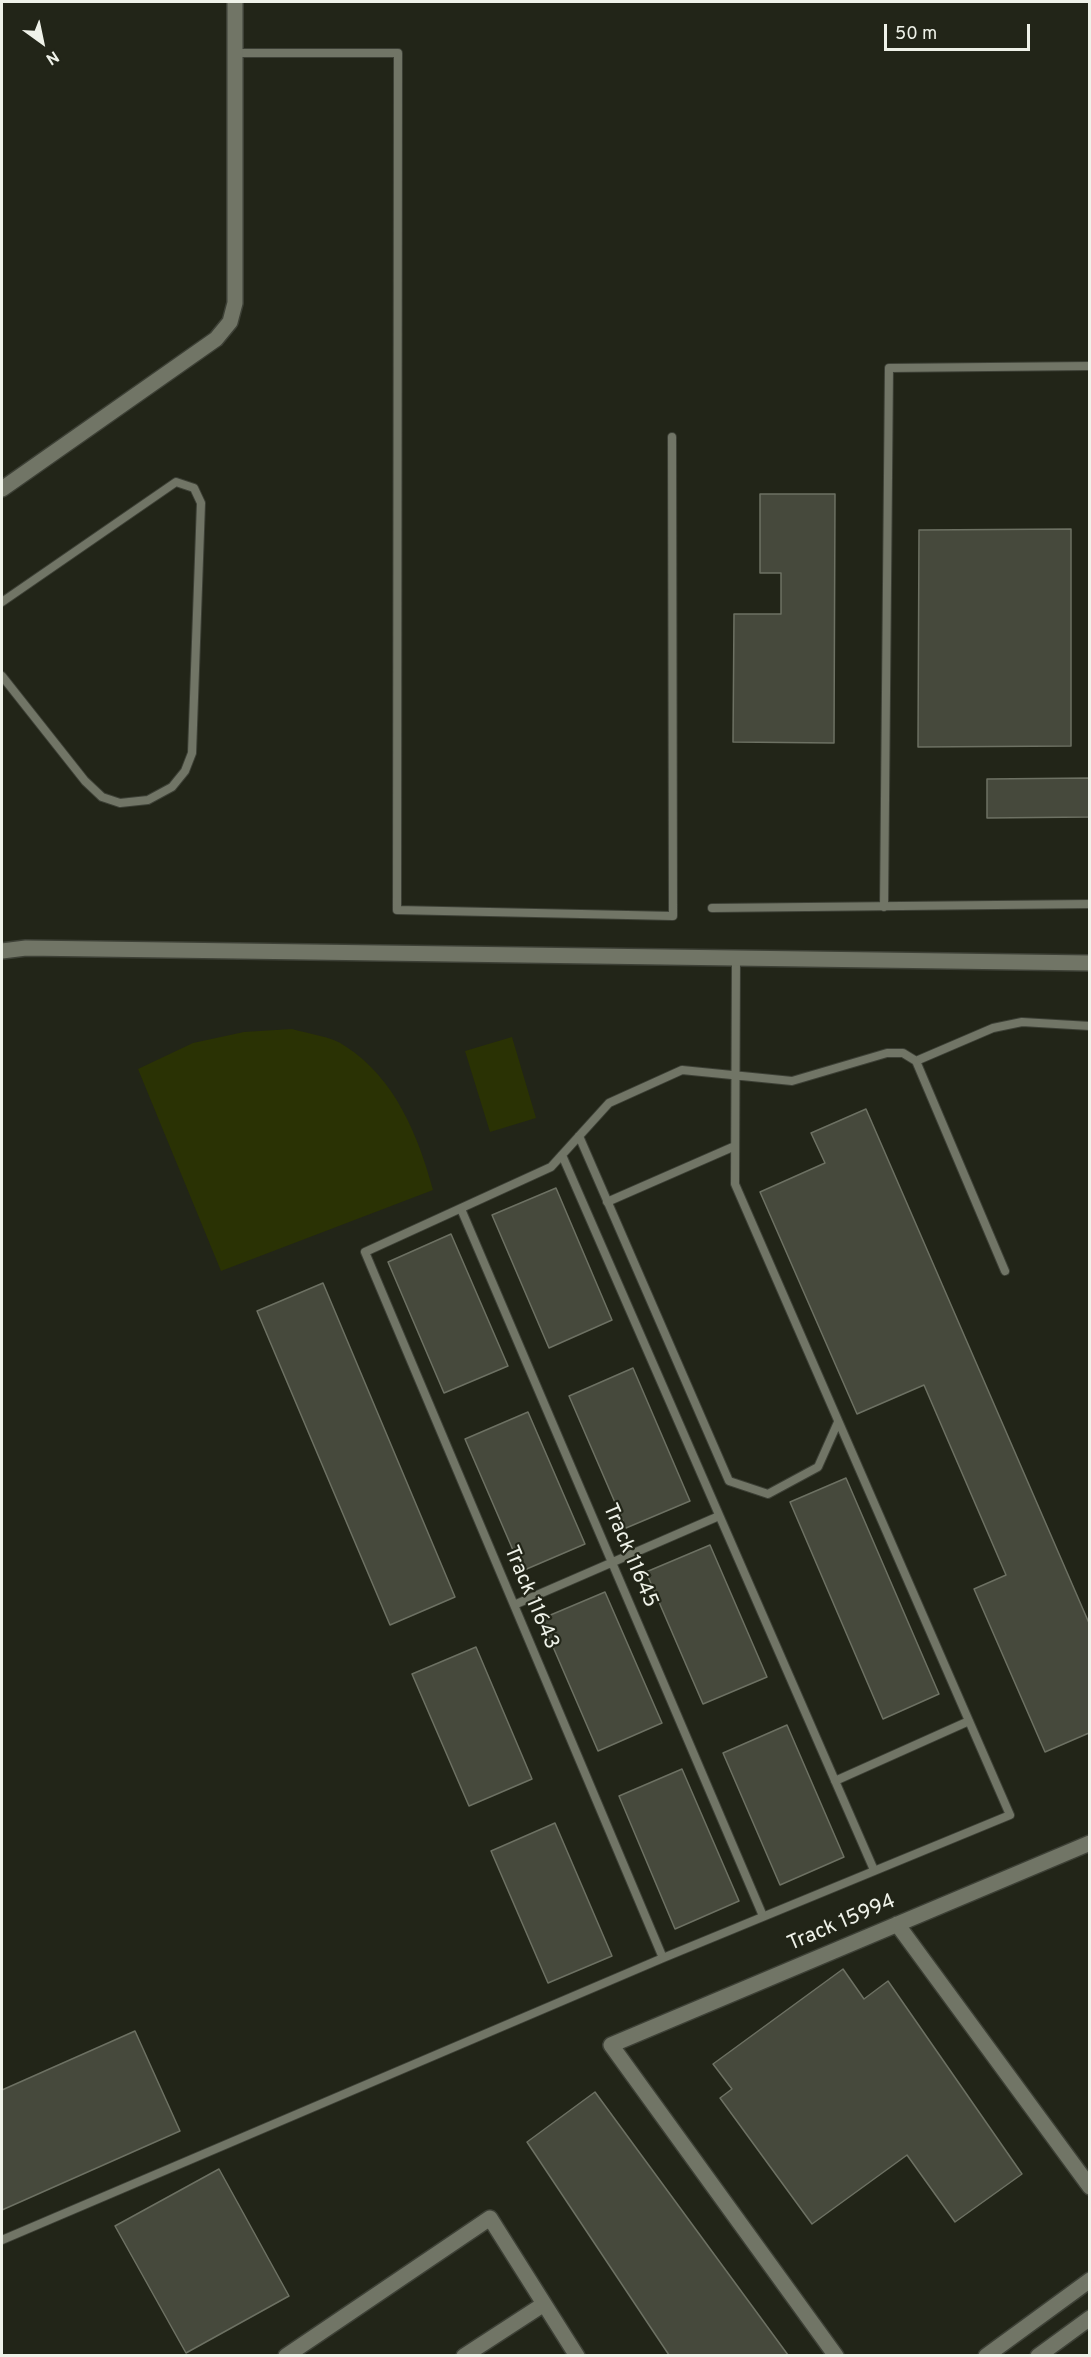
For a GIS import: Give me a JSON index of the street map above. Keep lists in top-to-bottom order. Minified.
{"streets":{"street":["Track 15994"],"lane":["Track 11645","Track 11643"]},"crossings":[["Track 11645","Track 11643"]],"scale_bar":"50 m","north":"bottom right"}
